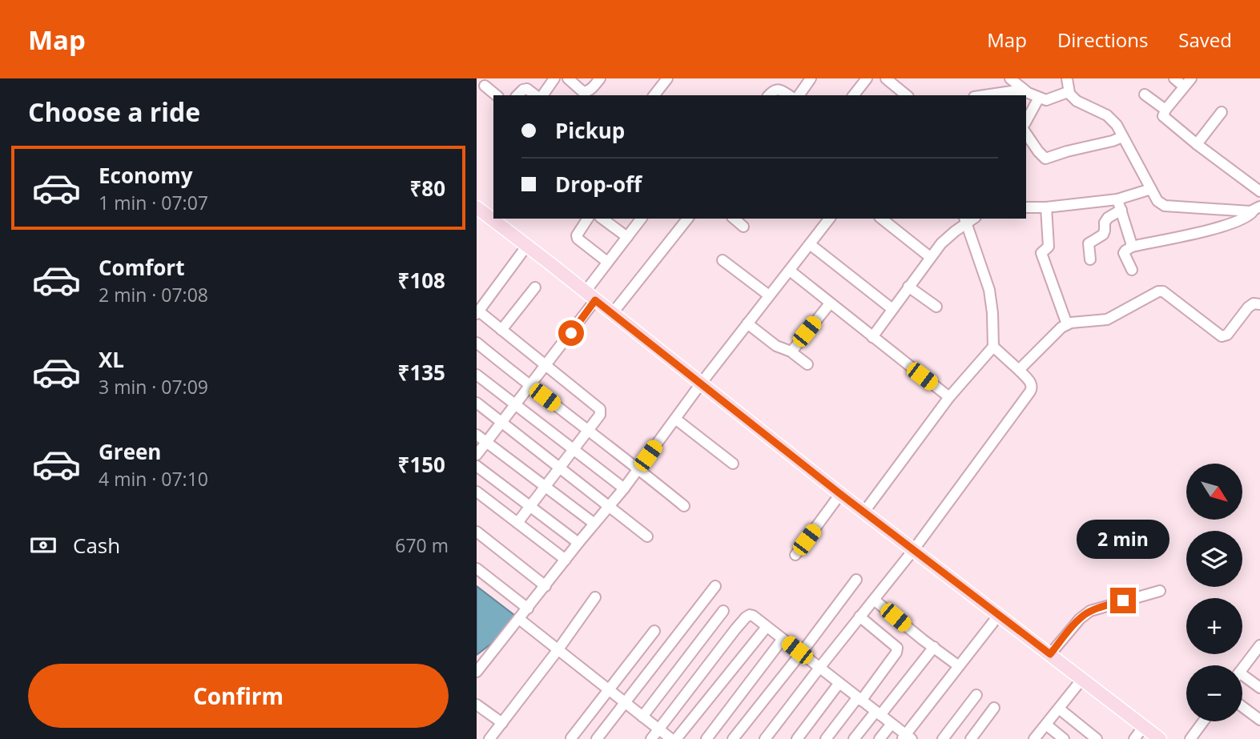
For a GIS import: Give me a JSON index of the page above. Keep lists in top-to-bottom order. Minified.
{"north":"bottom right","page":{"header":"Map","nav":["Map","Directions","Saved"],"heading":"Choose a ride","banner":["Pickup","Drop-off"],"list":[{"name":"Economy","note":"1 min · 07:07","value":"₹80"},{"name":"Comfort","note":"2 min · 07:08","value":"₹108"},{"name":"XL","note":"3 min · 07:09","value":"₹135"},{"name":"Green","note":"4 min · 07:10","value":"₹150"}],"map_buttons":["+","−"],"pay":["Cash","670 m"],"bubble":"2 min","buttons":"Confirm"}}
